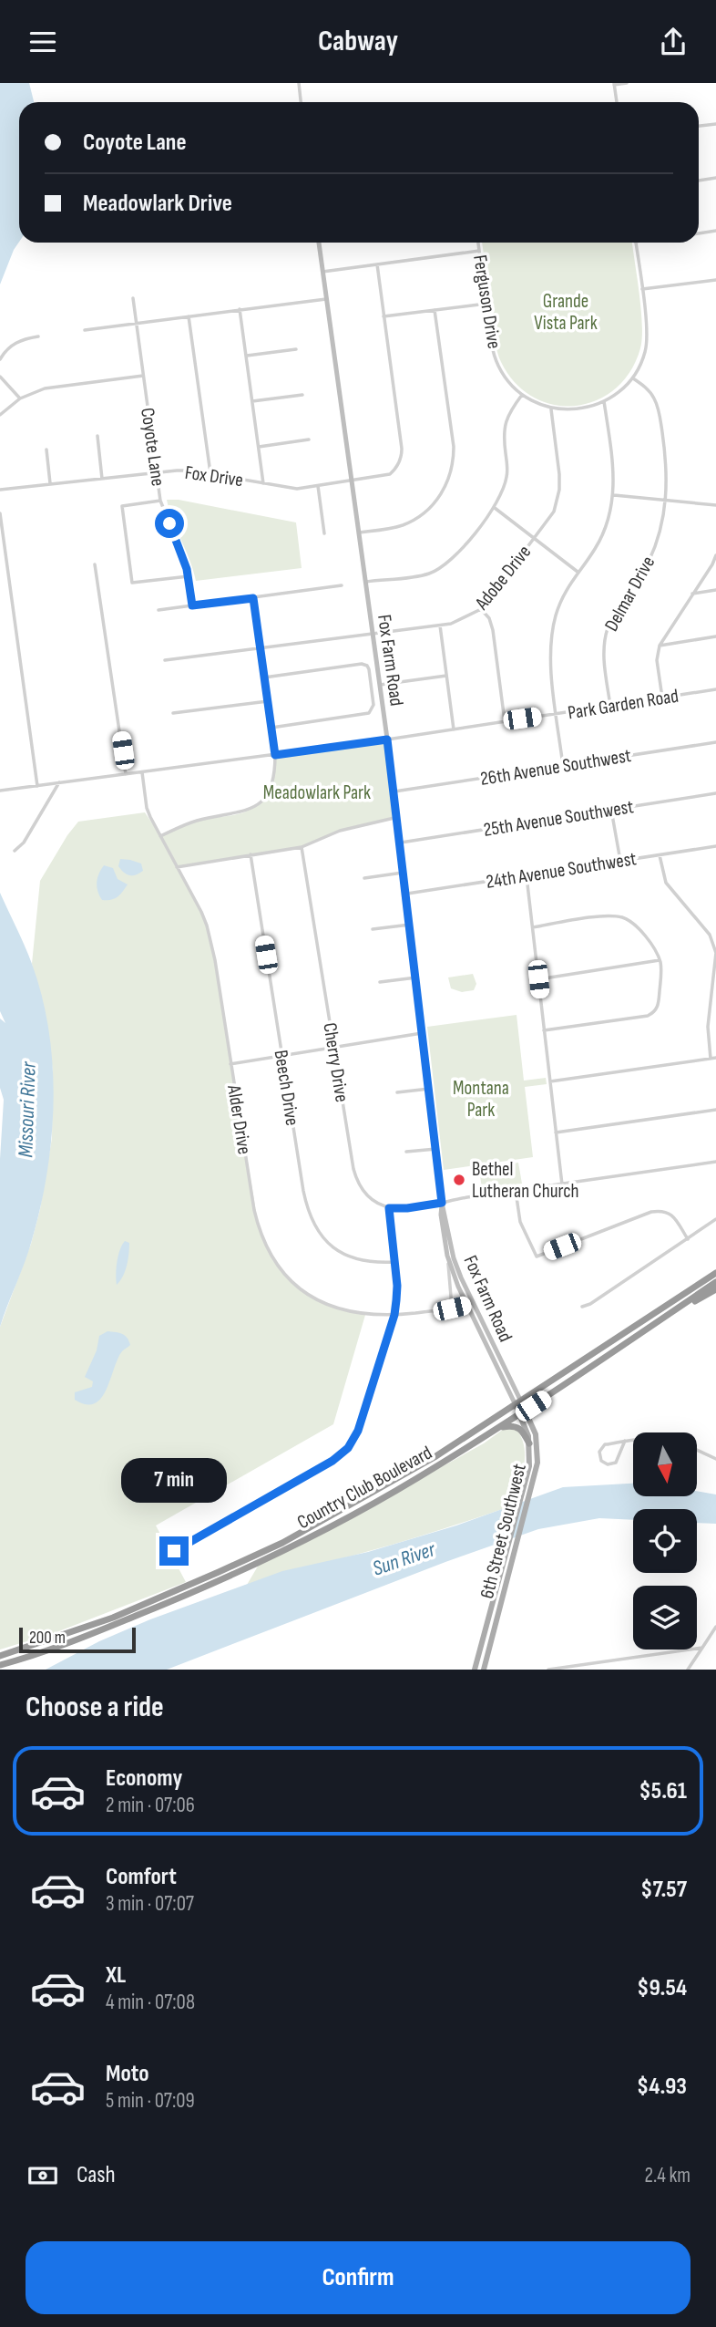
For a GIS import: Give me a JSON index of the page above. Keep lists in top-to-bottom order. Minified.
{"streets":{"highway":["Country Club Boulevard"],"main road":["6th Street Southwest"],"street":["Ferguson Drive","Coyote Lane","Fox Drive","Adobe Drive","Delmar Drive","Fox Farm Road","Park Garden Road","26th Avenue Southwest","25th Avenue Southwest","24th Avenue Southwest","Cherry Drive","Beech Drive","Alder Drive"]},"crossings":[["Ferguson Drive","Adobe Drive"],["Coyote Lane","Fox Drive"],["Fox Drive","Fox Farm Road"],["Adobe Drive","Fox Farm Road"],["Delmar Drive","Park Garden Road"],["Fox Farm Road","Park Garden Road"],["Fox Farm Road","26th Avenue Southwest"],["Fox Farm Road","25th Avenue Southwest"],["Fox Farm Road","24th Avenue Southwest"],["Fox Farm Road","Alder Drive"],["Fox Farm Road","Country Club Boulevard"],["Fox Farm Road","6th Street Southwest"],["Park Garden Road","Alder Drive"],["Country Club Boulevard","6th Street Southwest"]],"water":["Missouri River","Sun River"],"parks":["Grande Vista Park","Meadowlark Park","Montana Park"],"places":["Bethel Lutheran Church"],"scale_bar":"200 m","north":"bottom","page":{"header":"Cabway","banner":["Coyote Lane","Meadowlark Drive"],"bubble":"7 min","scale":"200 m","heading":"Choose a ride","list":[{"name":"Economy","note":"2 min · 07:06","value":"$5.61"},{"name":"Comfort","note":"3 min · 07:07","value":"$7.57"},{"name":"XL","note":"4 min · 07:08","value":"$9.54"},{"name":"Moto","note":"5 min · 07:09","value":"$4.93"}],"pay":["Cash","2.4 km"],"buttons":"Confirm"}}
